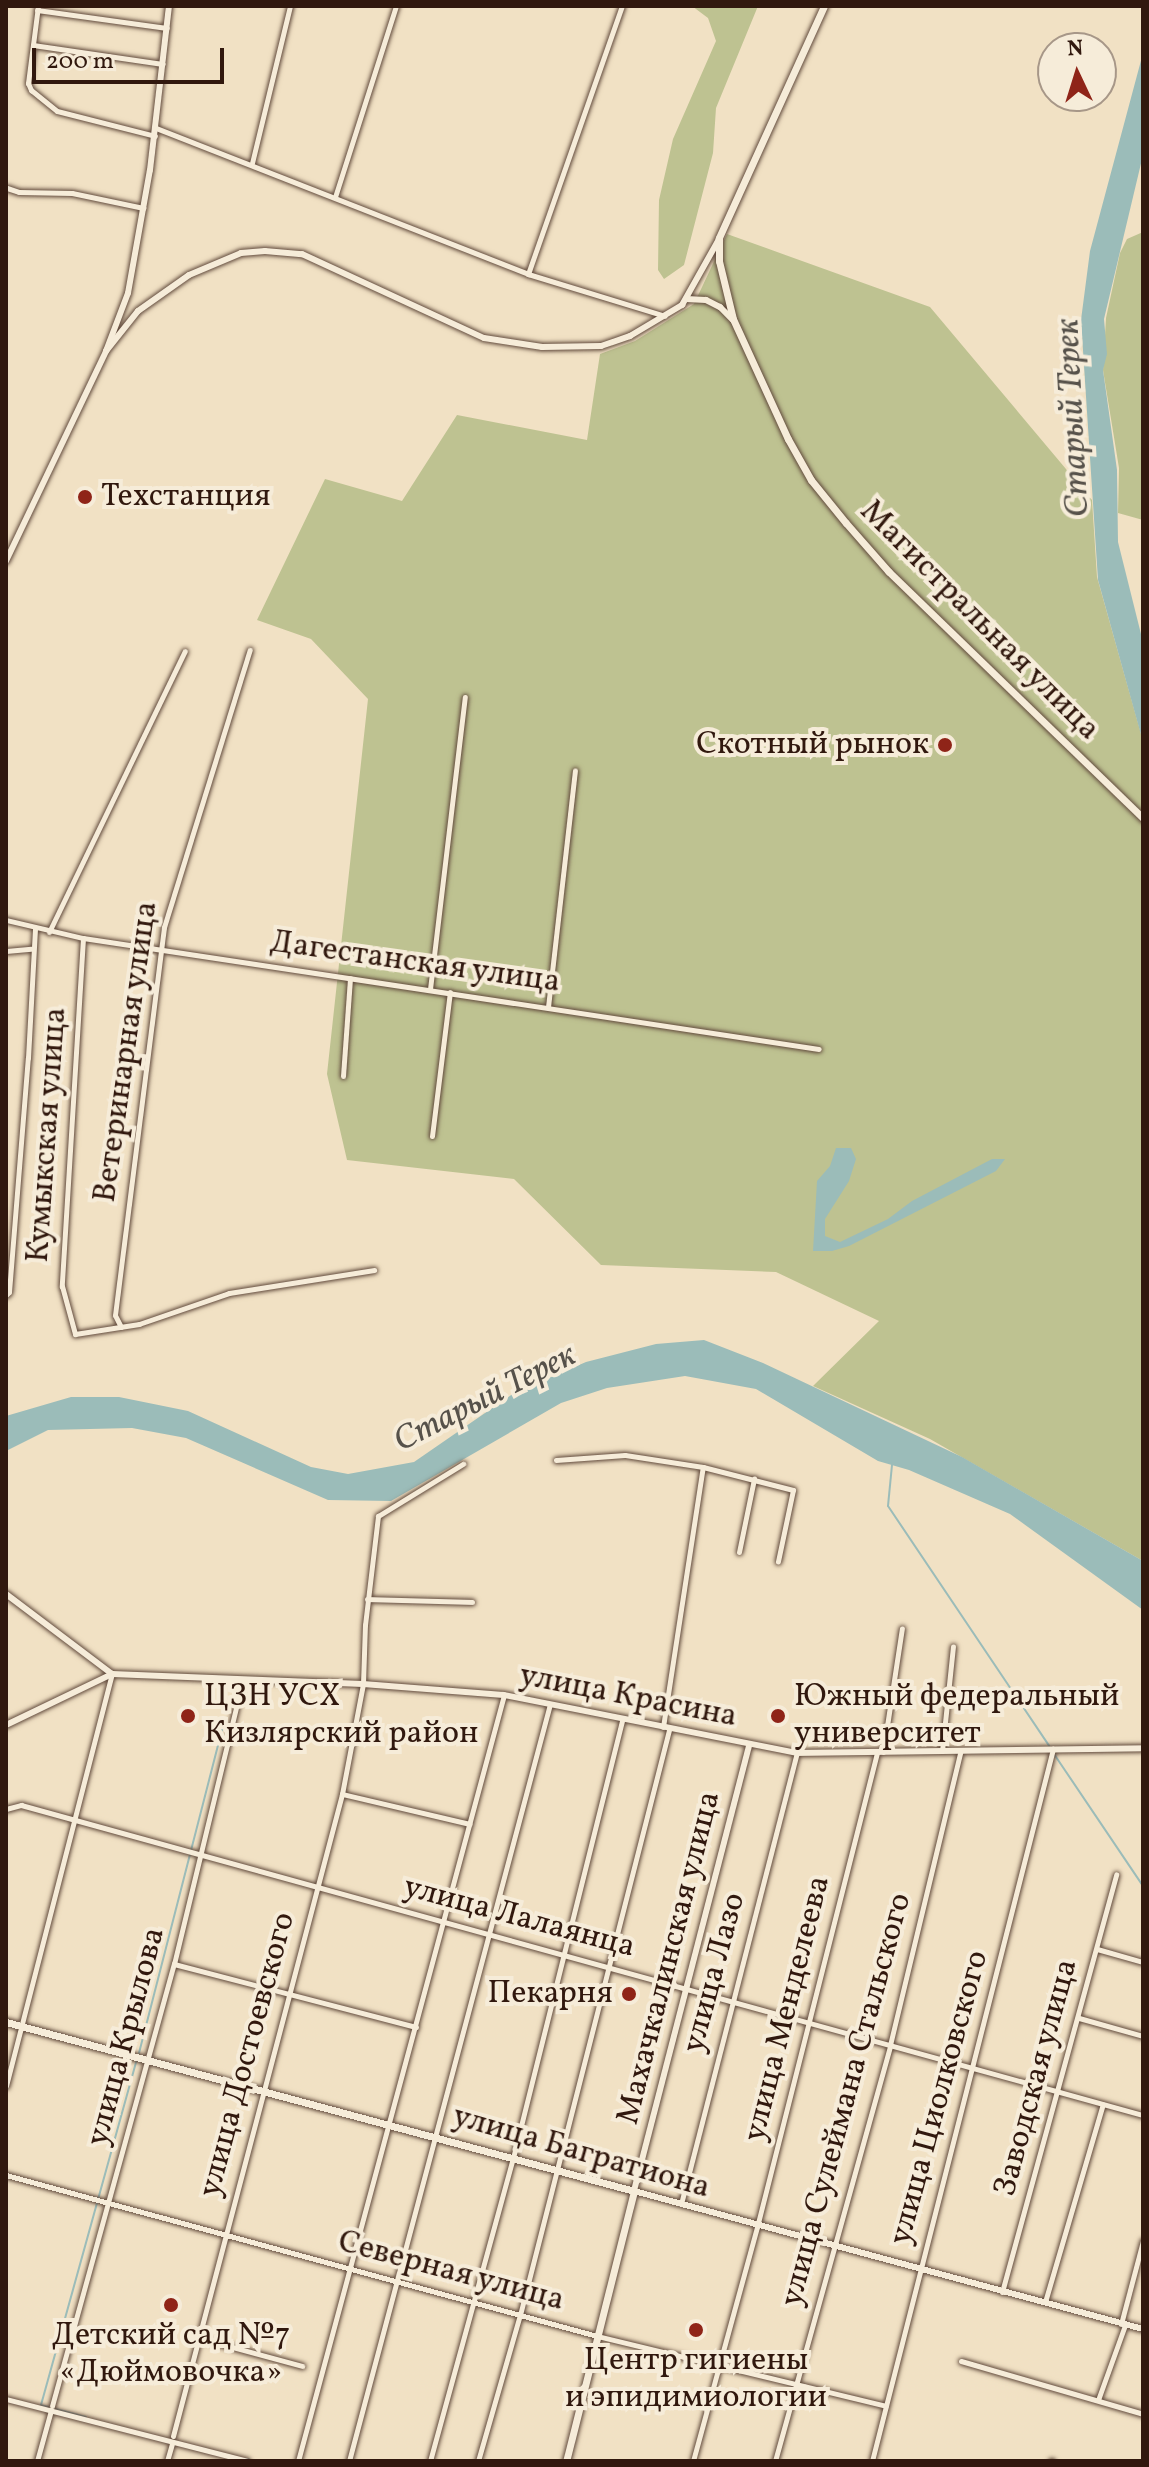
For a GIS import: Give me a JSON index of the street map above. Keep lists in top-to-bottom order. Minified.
{"streets":{"main road":["Магистральная улица","Махачкалинская улица","улица Багратиона"],"street":["Дагестанская улица","Ветеринарная улица","Кумыкская улица","улица Красина","улица Лалаянца","улица Лазо","улица Менделеева","улица Крылова","улица Достоевского","Заводская улица","улица Циолковского","улица Сулеймана Стальского","Северная улица"]},"crossings":[["Дагестанская улица","Ветеринарная улица"],["Дагестанская улица","Кумыкская улица"],["Ветеринарная улица","Кумыкская улица"],["улица Красина","Махачкалинская улица"],["улица Красина","улица Лазо"],["улица Красина","улица Менделеева"],["улица Красина","улица Крылова"],["улица Красина","улица Достоевского"],["улица Красина","улица Циолковского"],["улица Красина","улица Сулеймана Стальского"],["улица Лалаянца","Махачкалинская улица"],["улица Лалаянца","улица Лазо"],["улица Лалаянца","улица Менделеева"],["улица Лалаянца","улица Крылова"],["улица Лалаянца","улица Достоевского"],["улица Лалаянца","Заводская улица"],["улица Лалаянца","улица Циолковского"],["улица Лалаянца","улица Сулеймана Стальского"],["Махачкалинская улица","улица Багратиона"],["Махачкалинская улица","Северная улица"],["улица Лазо","улица Багратиона"],["улица Менделеева","улица Багратиона"],["улица Менделеева","Северная улица"],["улица Крылова","улица Багратиона"],["улица Крылова","Северная улица"],["улица Достоевского","улица Багратиона"],["улица Достоевского","Северная улица"],["Заводская улица","улица Багратиона"],["улица Циолковского","улица Багратиона"],["улица Циолковского","Северная улица"],["улица Сулеймана Стальского","улица Багратиона"],["улица Сулеймана Стальского","Северная улица"]],"water":["Старый Терек"],"places":["Техстанция","Скотный рынок","ЦЗН УСХ Кизлярский район","Южный федеральный университет","Пекарня","Детский сад №7 «Дюймовочка»","Центр гигиены и эпидимиологии"],"scale_bar":"200 m","north":"top"}
